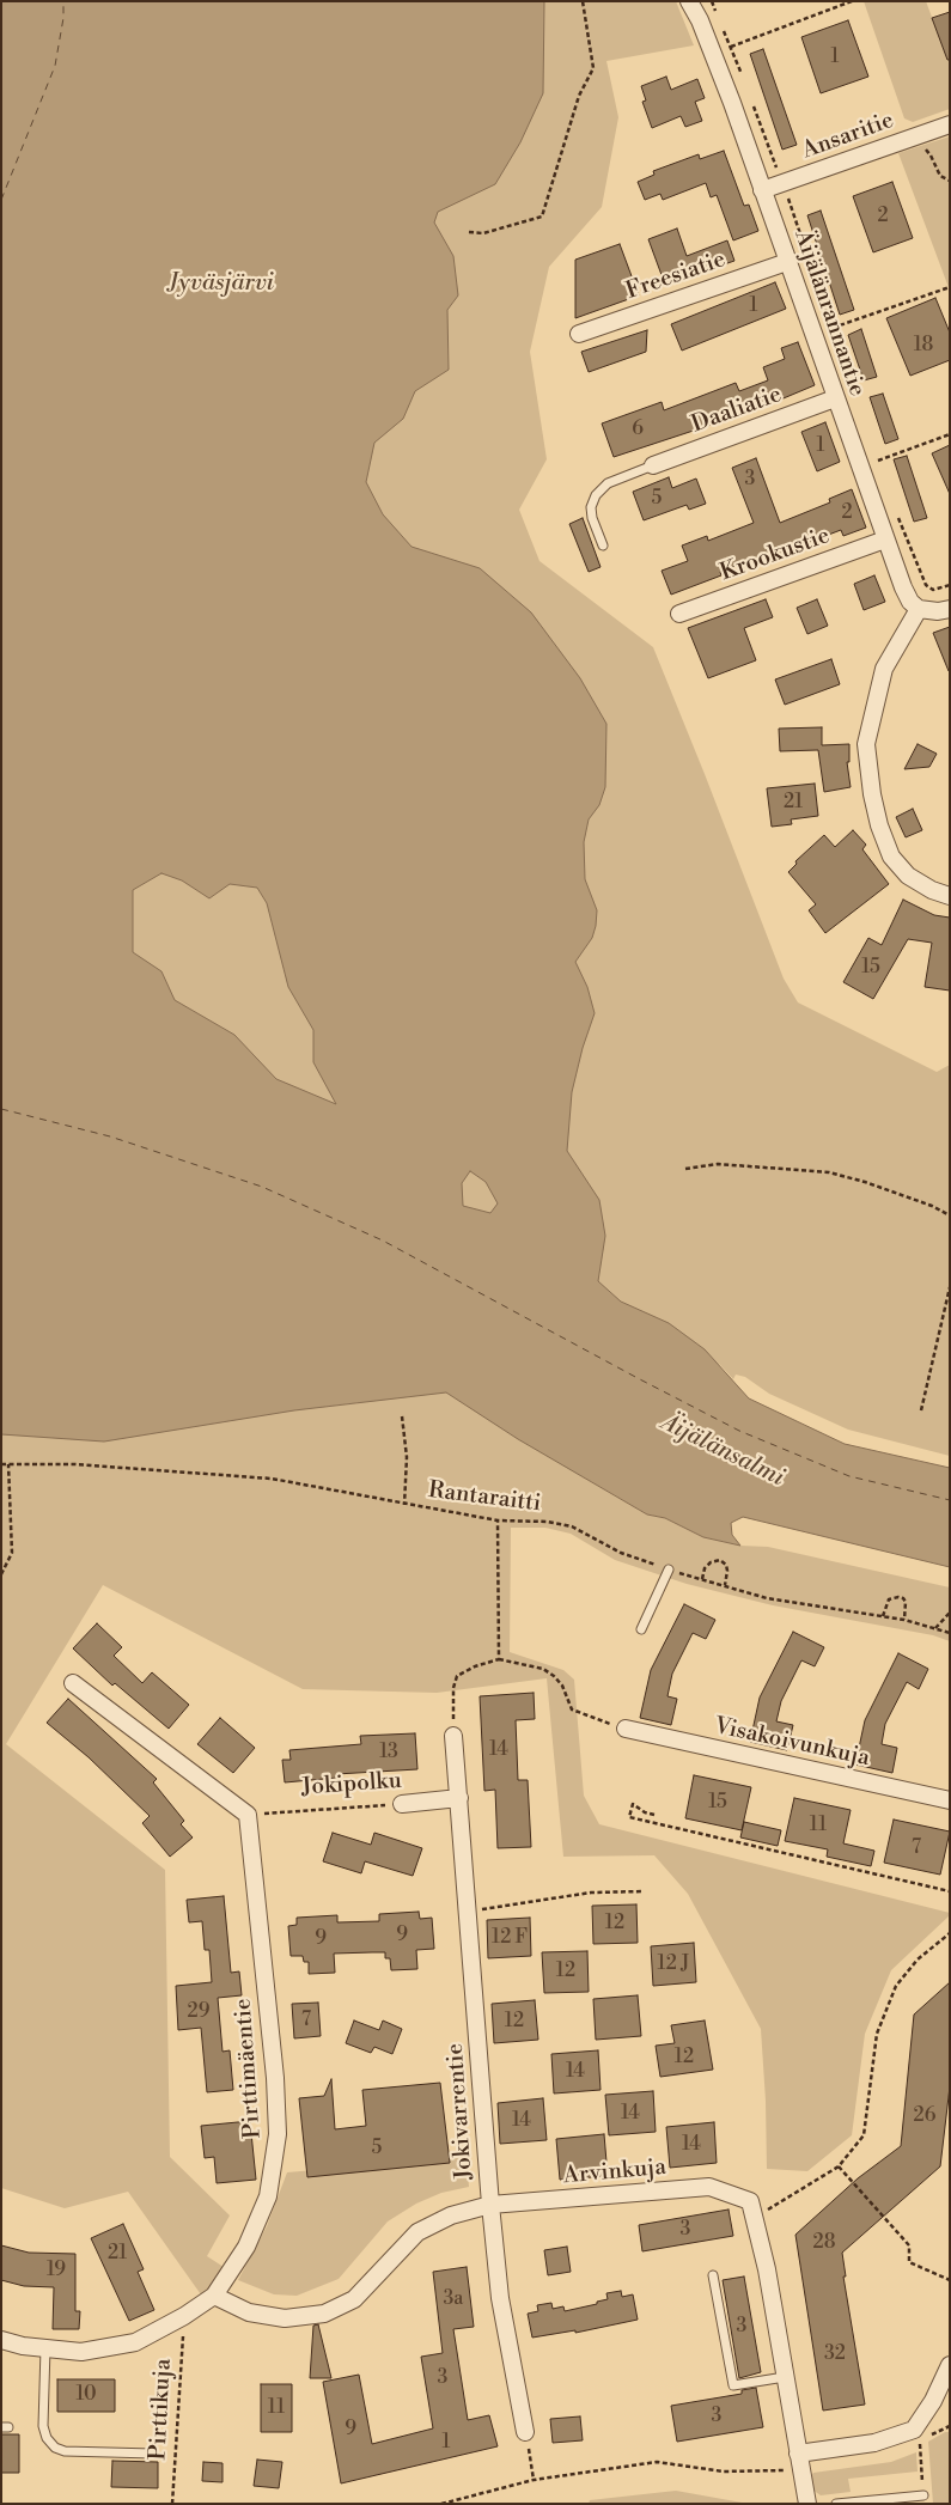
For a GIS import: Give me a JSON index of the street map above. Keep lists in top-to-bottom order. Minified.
{"streets":{"street":["Ansaritie","Freesiatie","Äijälänrannantie","Daaliatie","Krookustie","Visakoivunkuja","Jokipolku","Pirttimäentie","Jokivarrentie","Arvinkuja"],"path":["Rantaraitti","Pirttikuja"]},"crossings":[["Ansaritie","Äijälänrannantie"],["Freesiatie","Äijälänrannantie"],["Äijälänrannantie","Daaliatie"],["Äijälänrannantie","Krookustie"],["Jokipolku","Pirttimäentie"],["Jokipolku","Jokivarrentie"],["Pirttimäentie","Arvinkuja"],["Pirttimäentie","Pirttikuja"],["Jokivarrentie","Arvinkuja"]],"water":["Jyväsjärvi","Äijälänsalmi"],"house_numbers":["1","2","1","18","6","1","3","5","2","21","15","14","13","15","11","7","12","9","12 F","9","12 J","12","29","7","12","12","14","14","26","14","14","5","3","28","21","19","3a","3","32","3","10","11","3","9","1"]}
